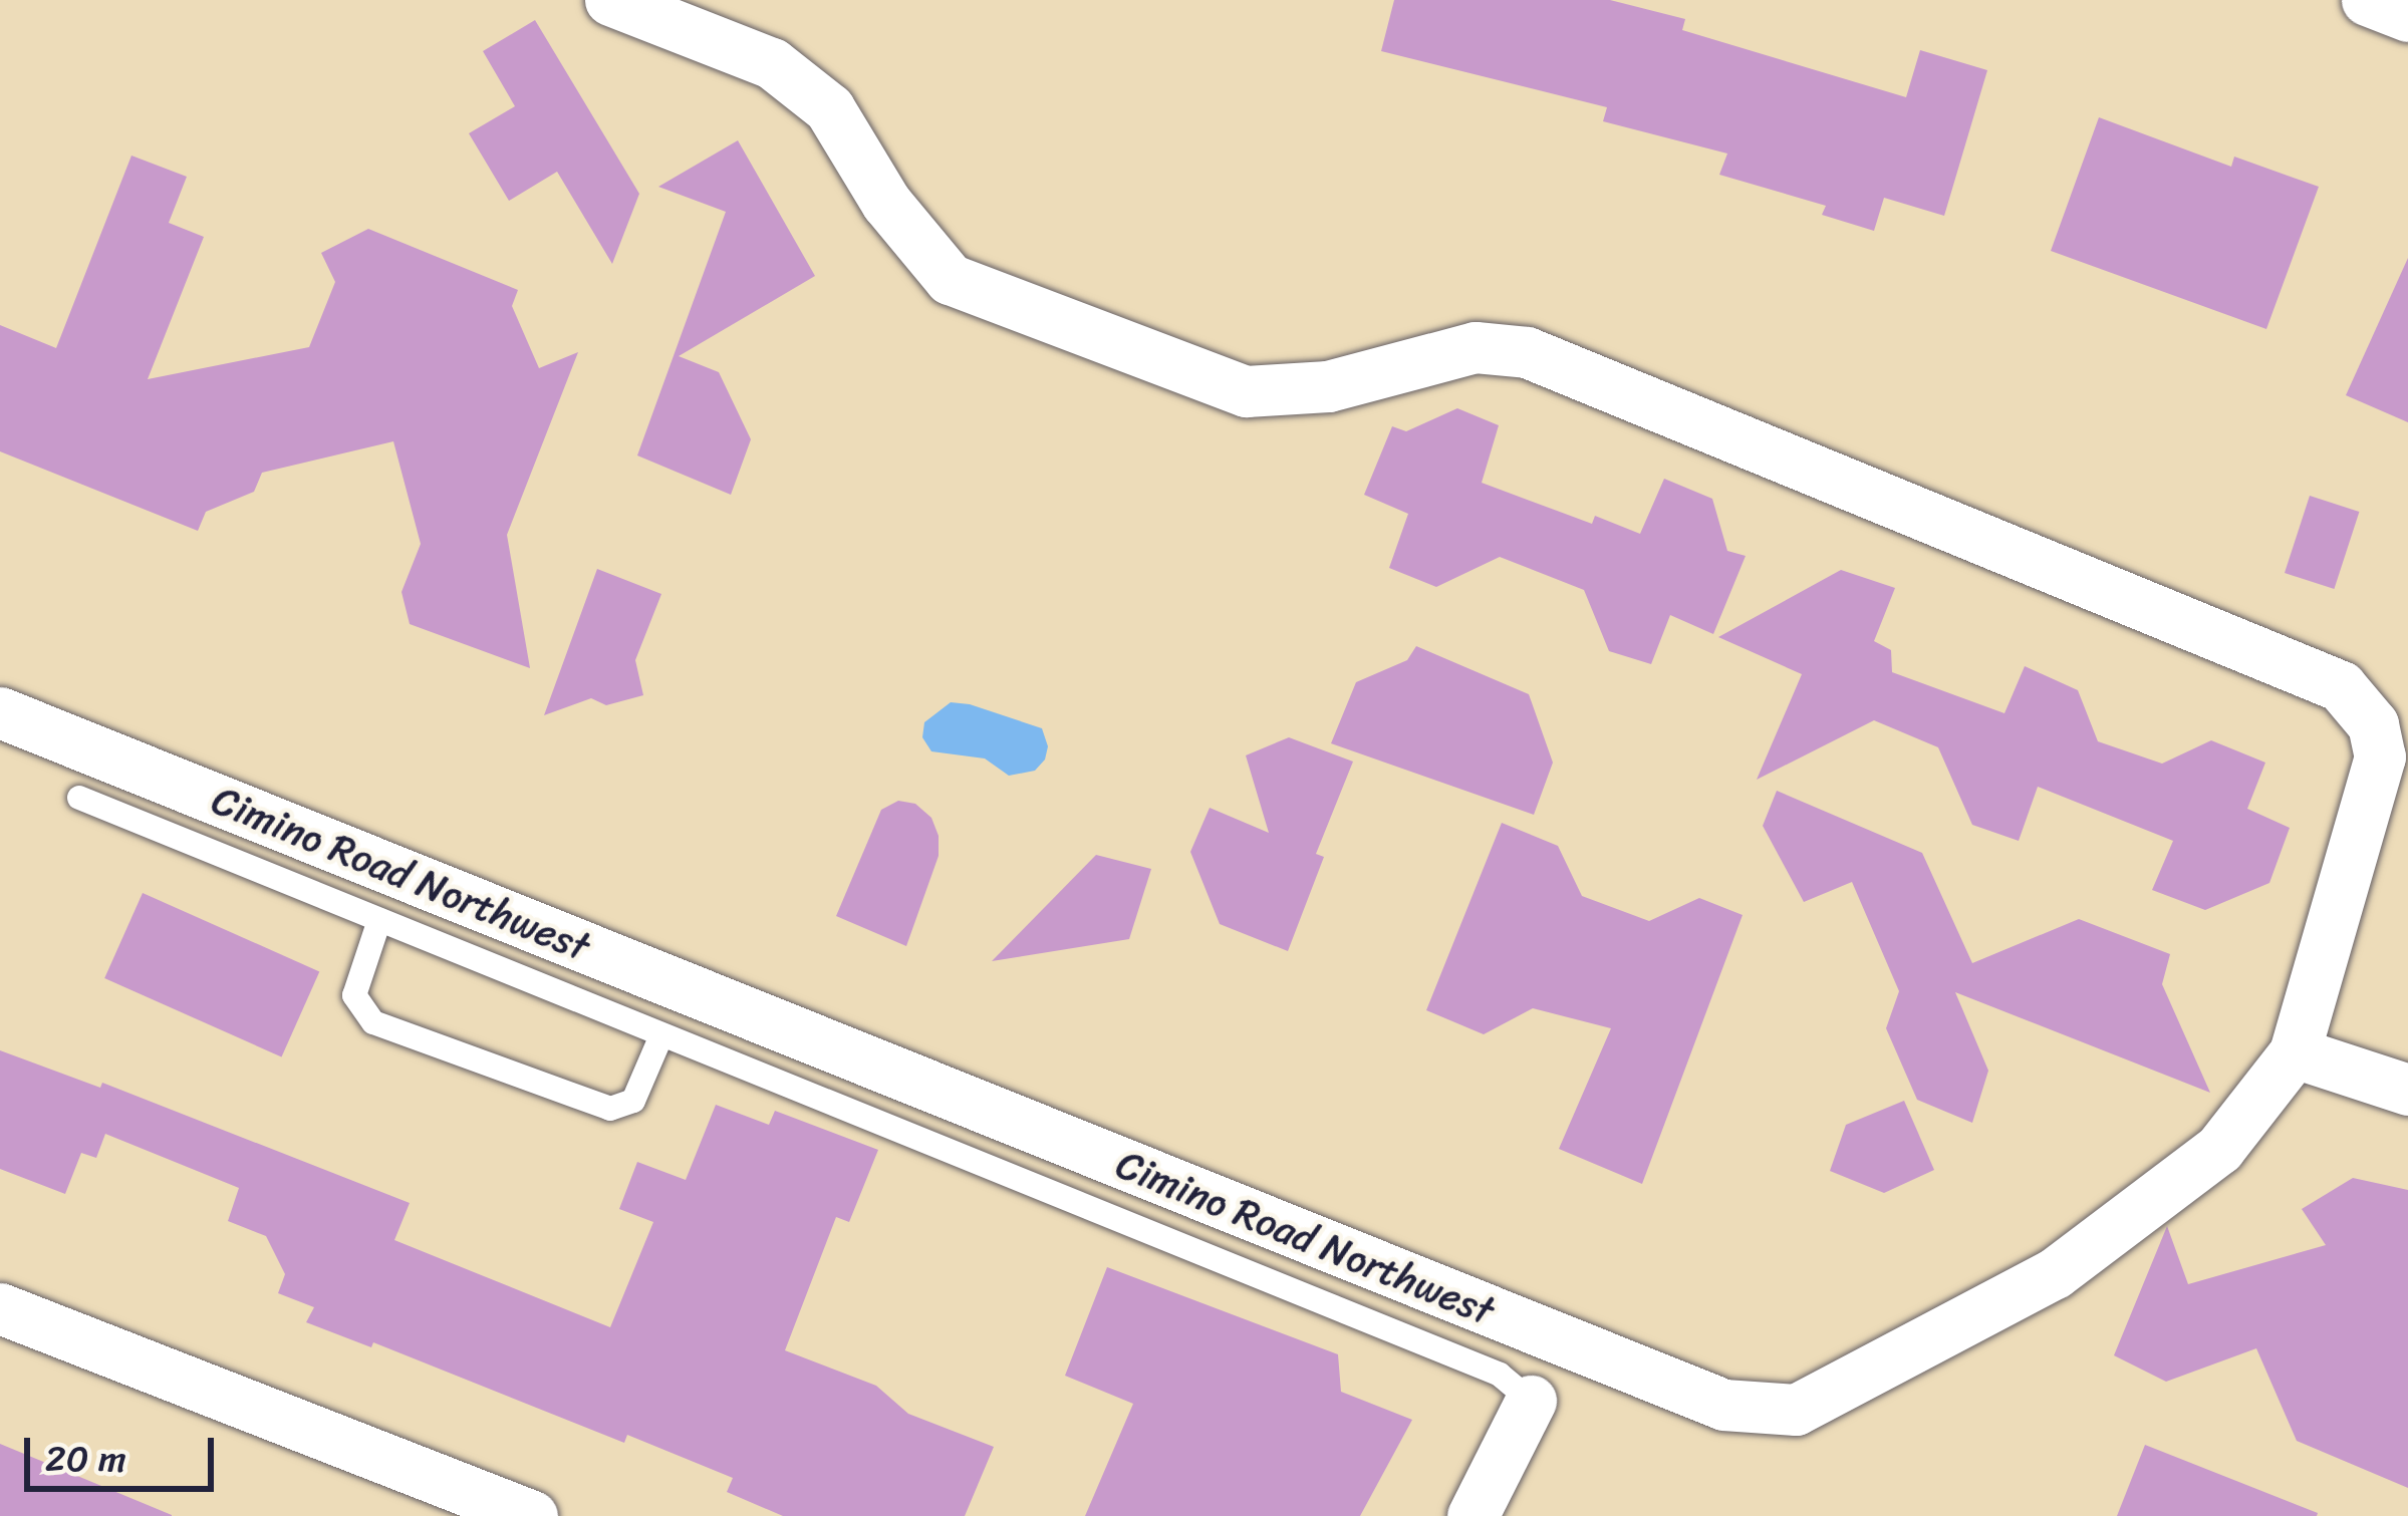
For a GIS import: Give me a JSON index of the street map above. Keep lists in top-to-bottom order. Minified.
{"streets":{"street":["Cimino Road Northwest"]},"scale_bar":"20 m"}
